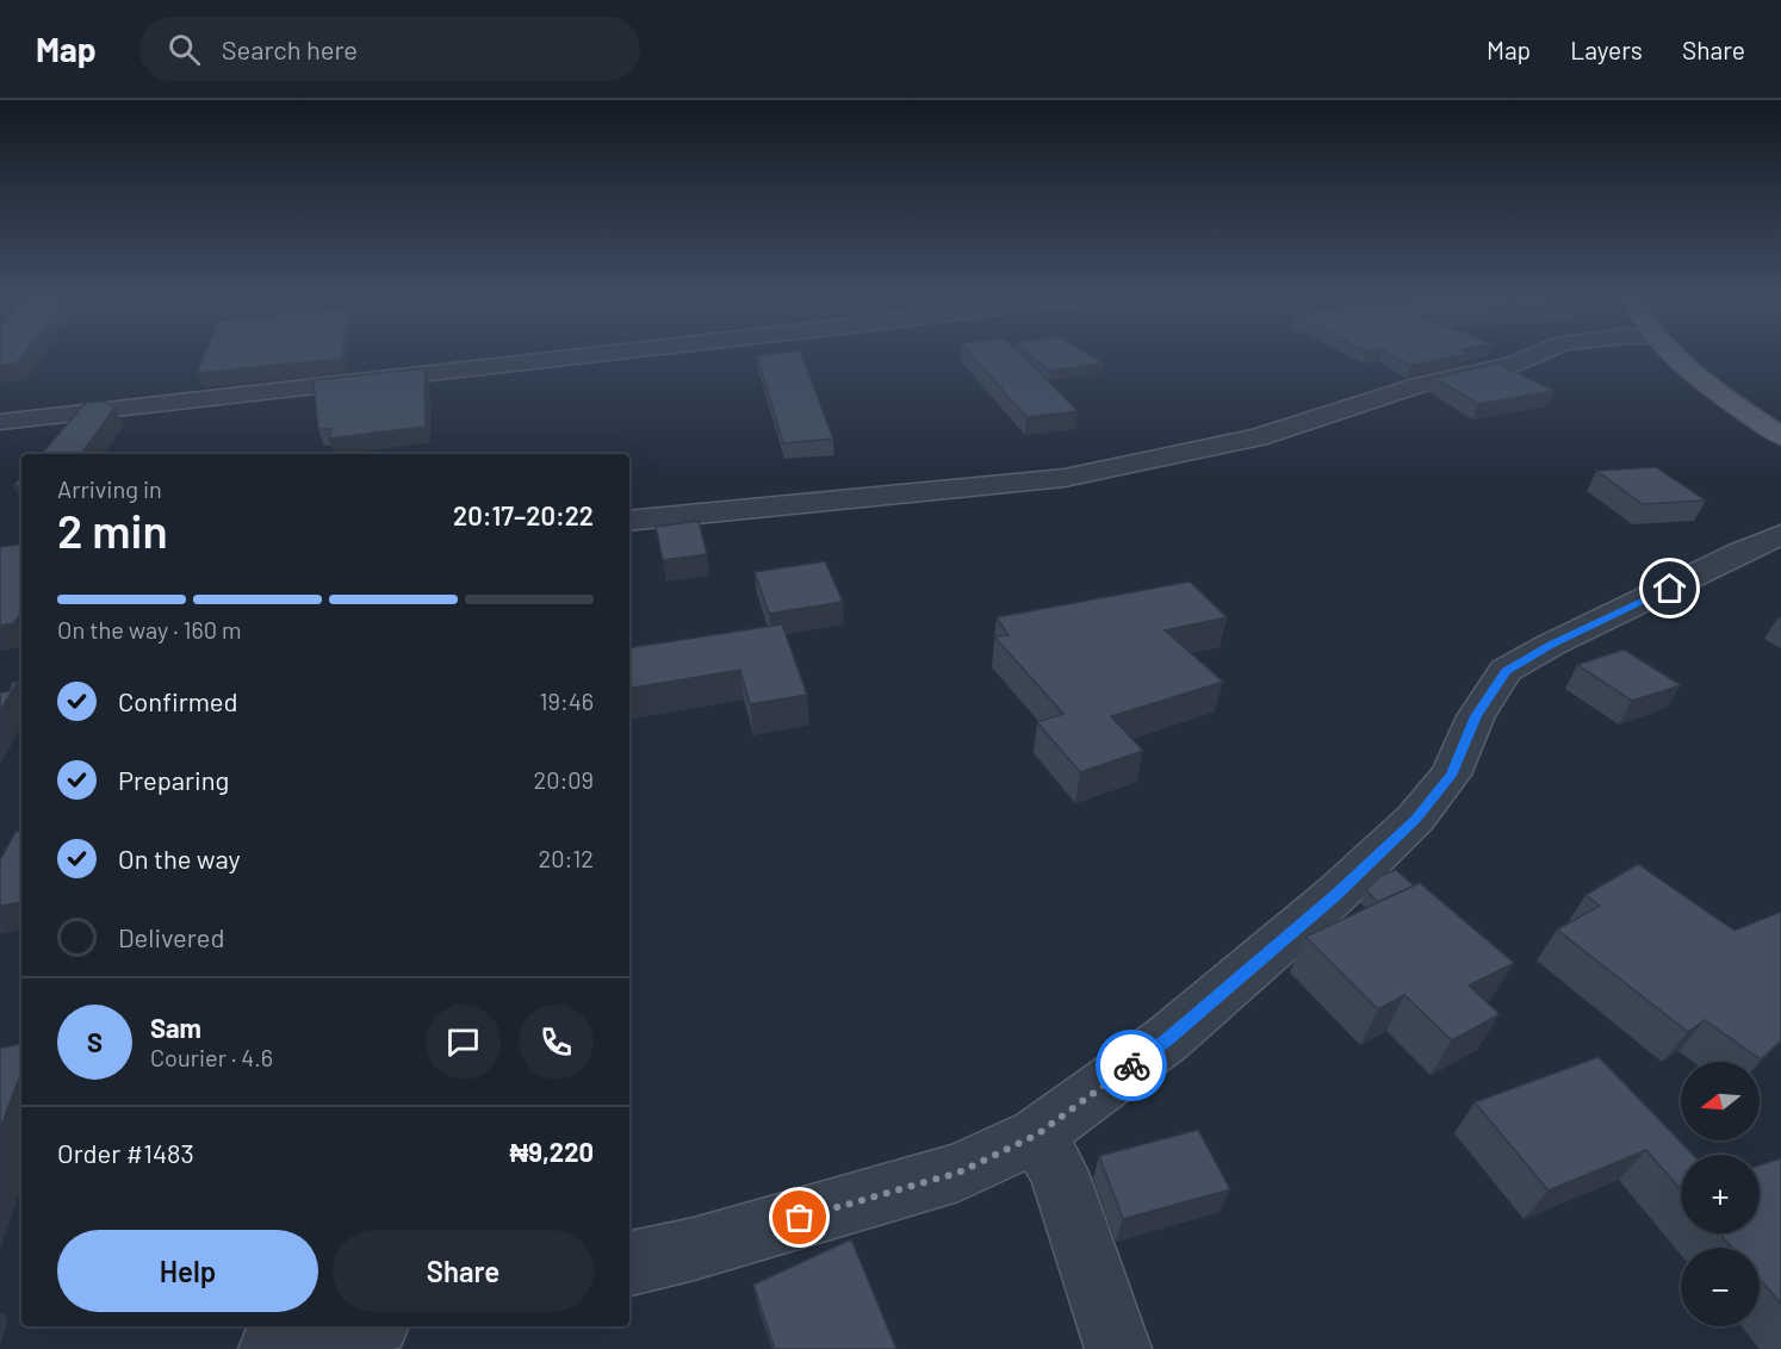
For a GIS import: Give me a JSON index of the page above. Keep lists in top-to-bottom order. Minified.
{"north":"left","page":{"header":"Map","search":"Search here","nav":["Map","Layers","Share"],"heading":["2 min","Arriving in","20:17–20:22"],"panel":["Sam","Courier · 4.6","Order #1483","₦9,220"],"bar":"On the way · 160 m","list":[["Confirmed","19:46"],["Preparing","20:09"],["On the way","20:12"],"Delivered"],"round":"S","map_buttons":["+","−"],"buttons":["Help","Share"]}}
